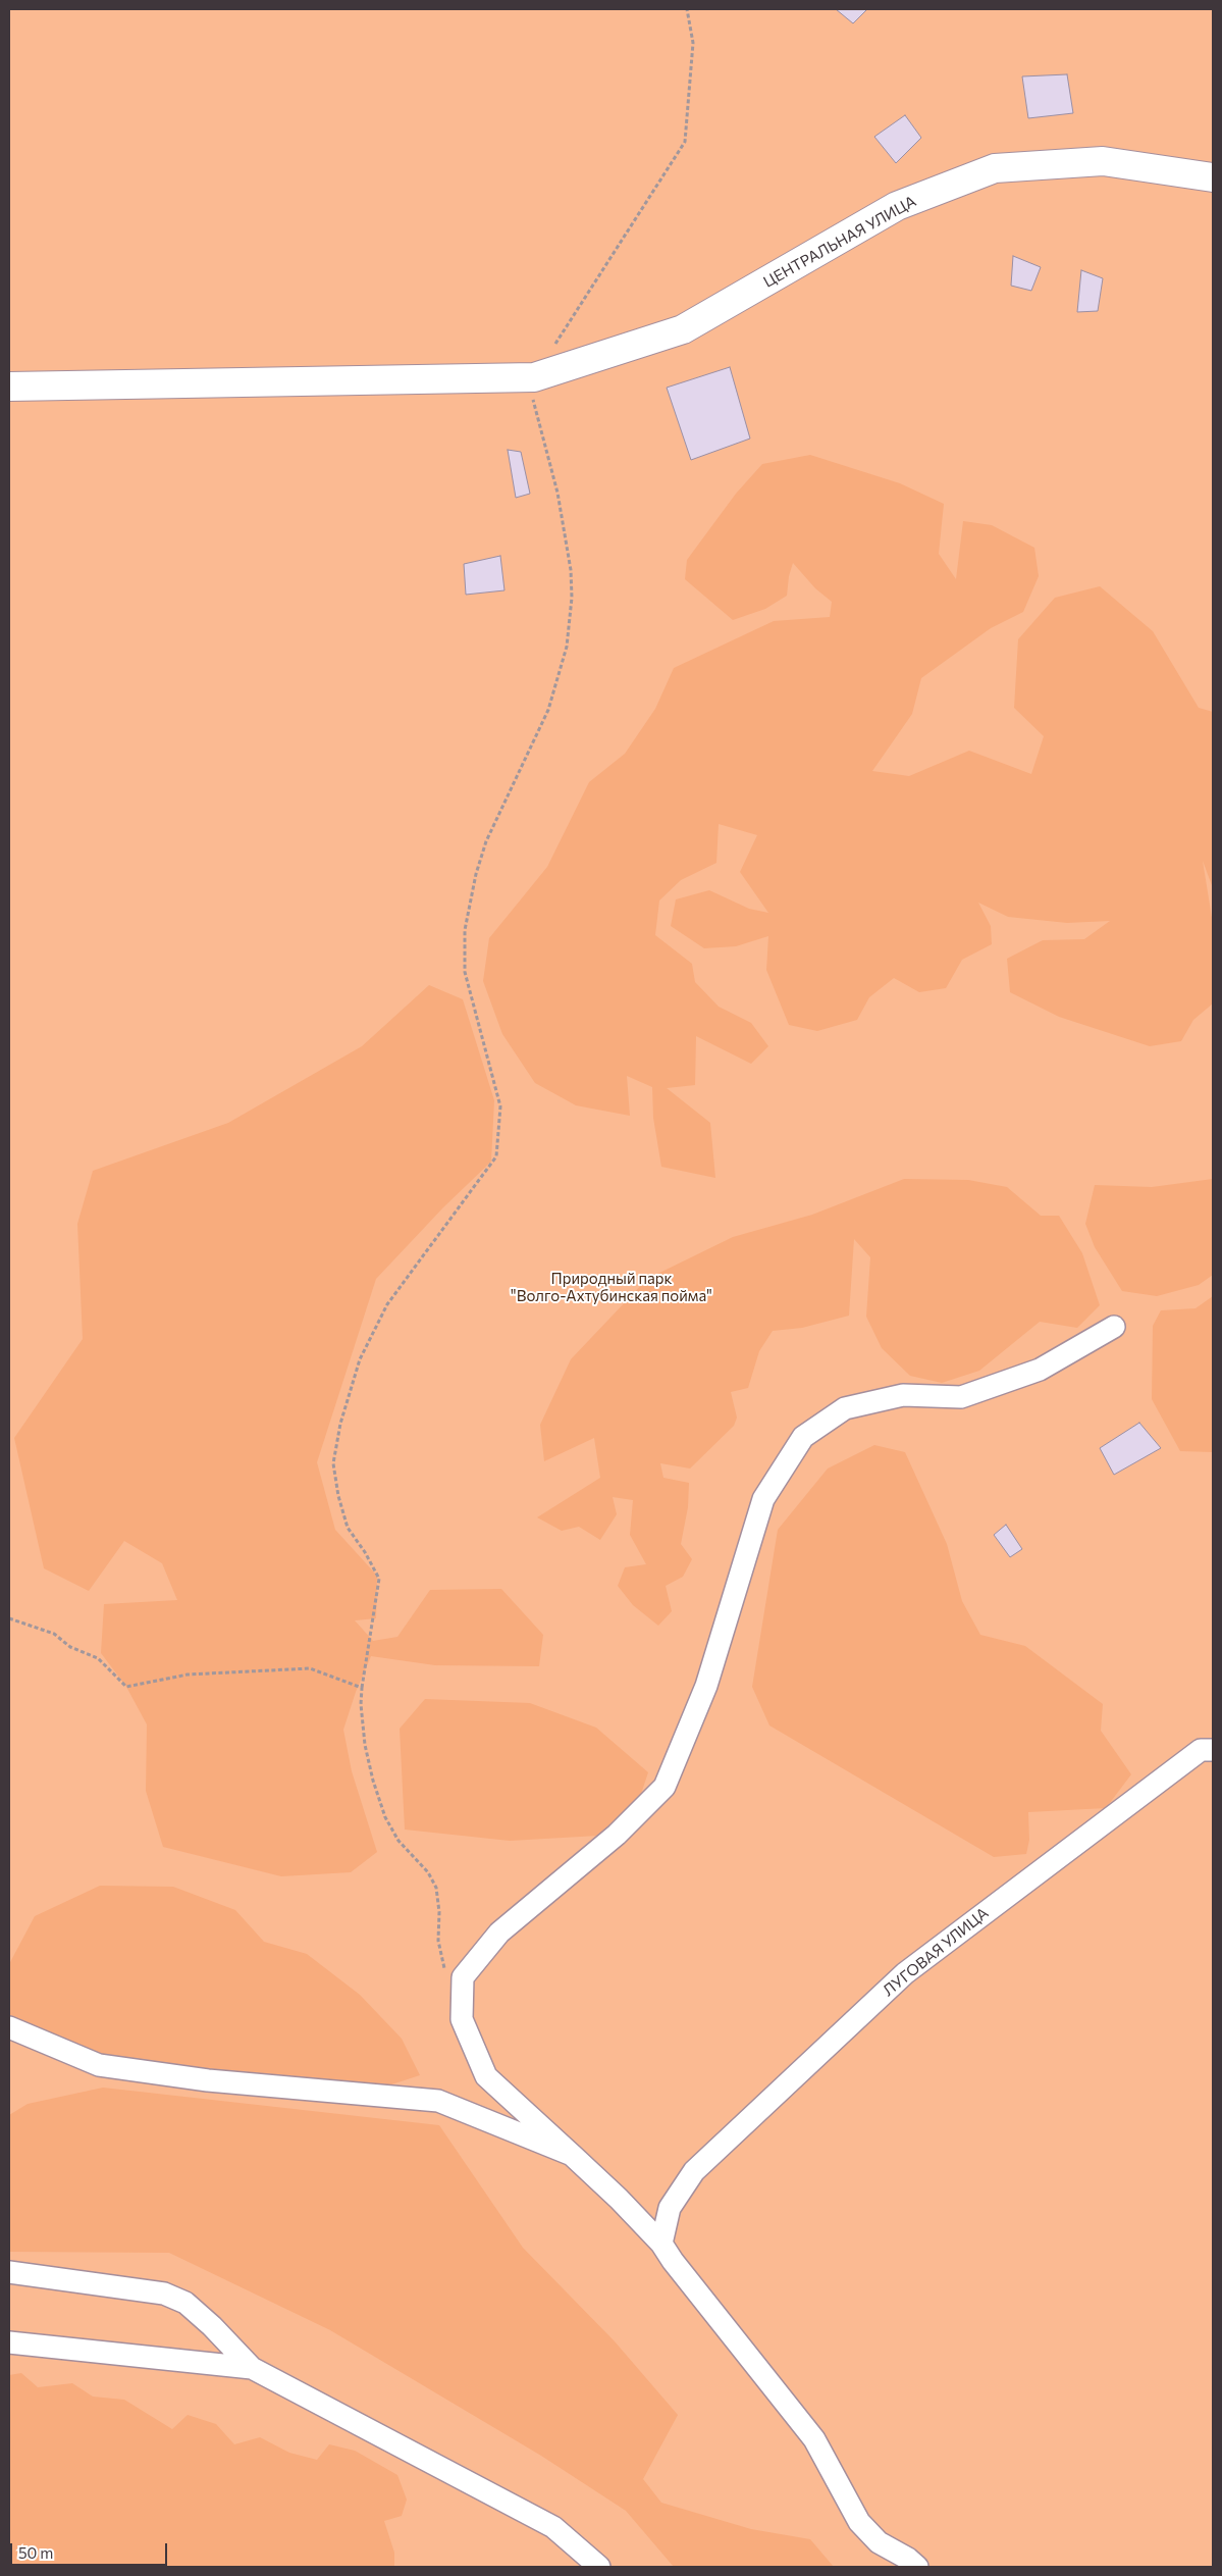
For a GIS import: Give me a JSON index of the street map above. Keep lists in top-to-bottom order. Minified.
{"streets":{"street":["ЦЕНТРАЛЬНАЯ УЛИЦА","ЛУГОВАЯ УЛИЦА"]},"parks":["Природный парк \"Волго-Ахтубинская пойма\""],"scale_bar":"50 m"}
